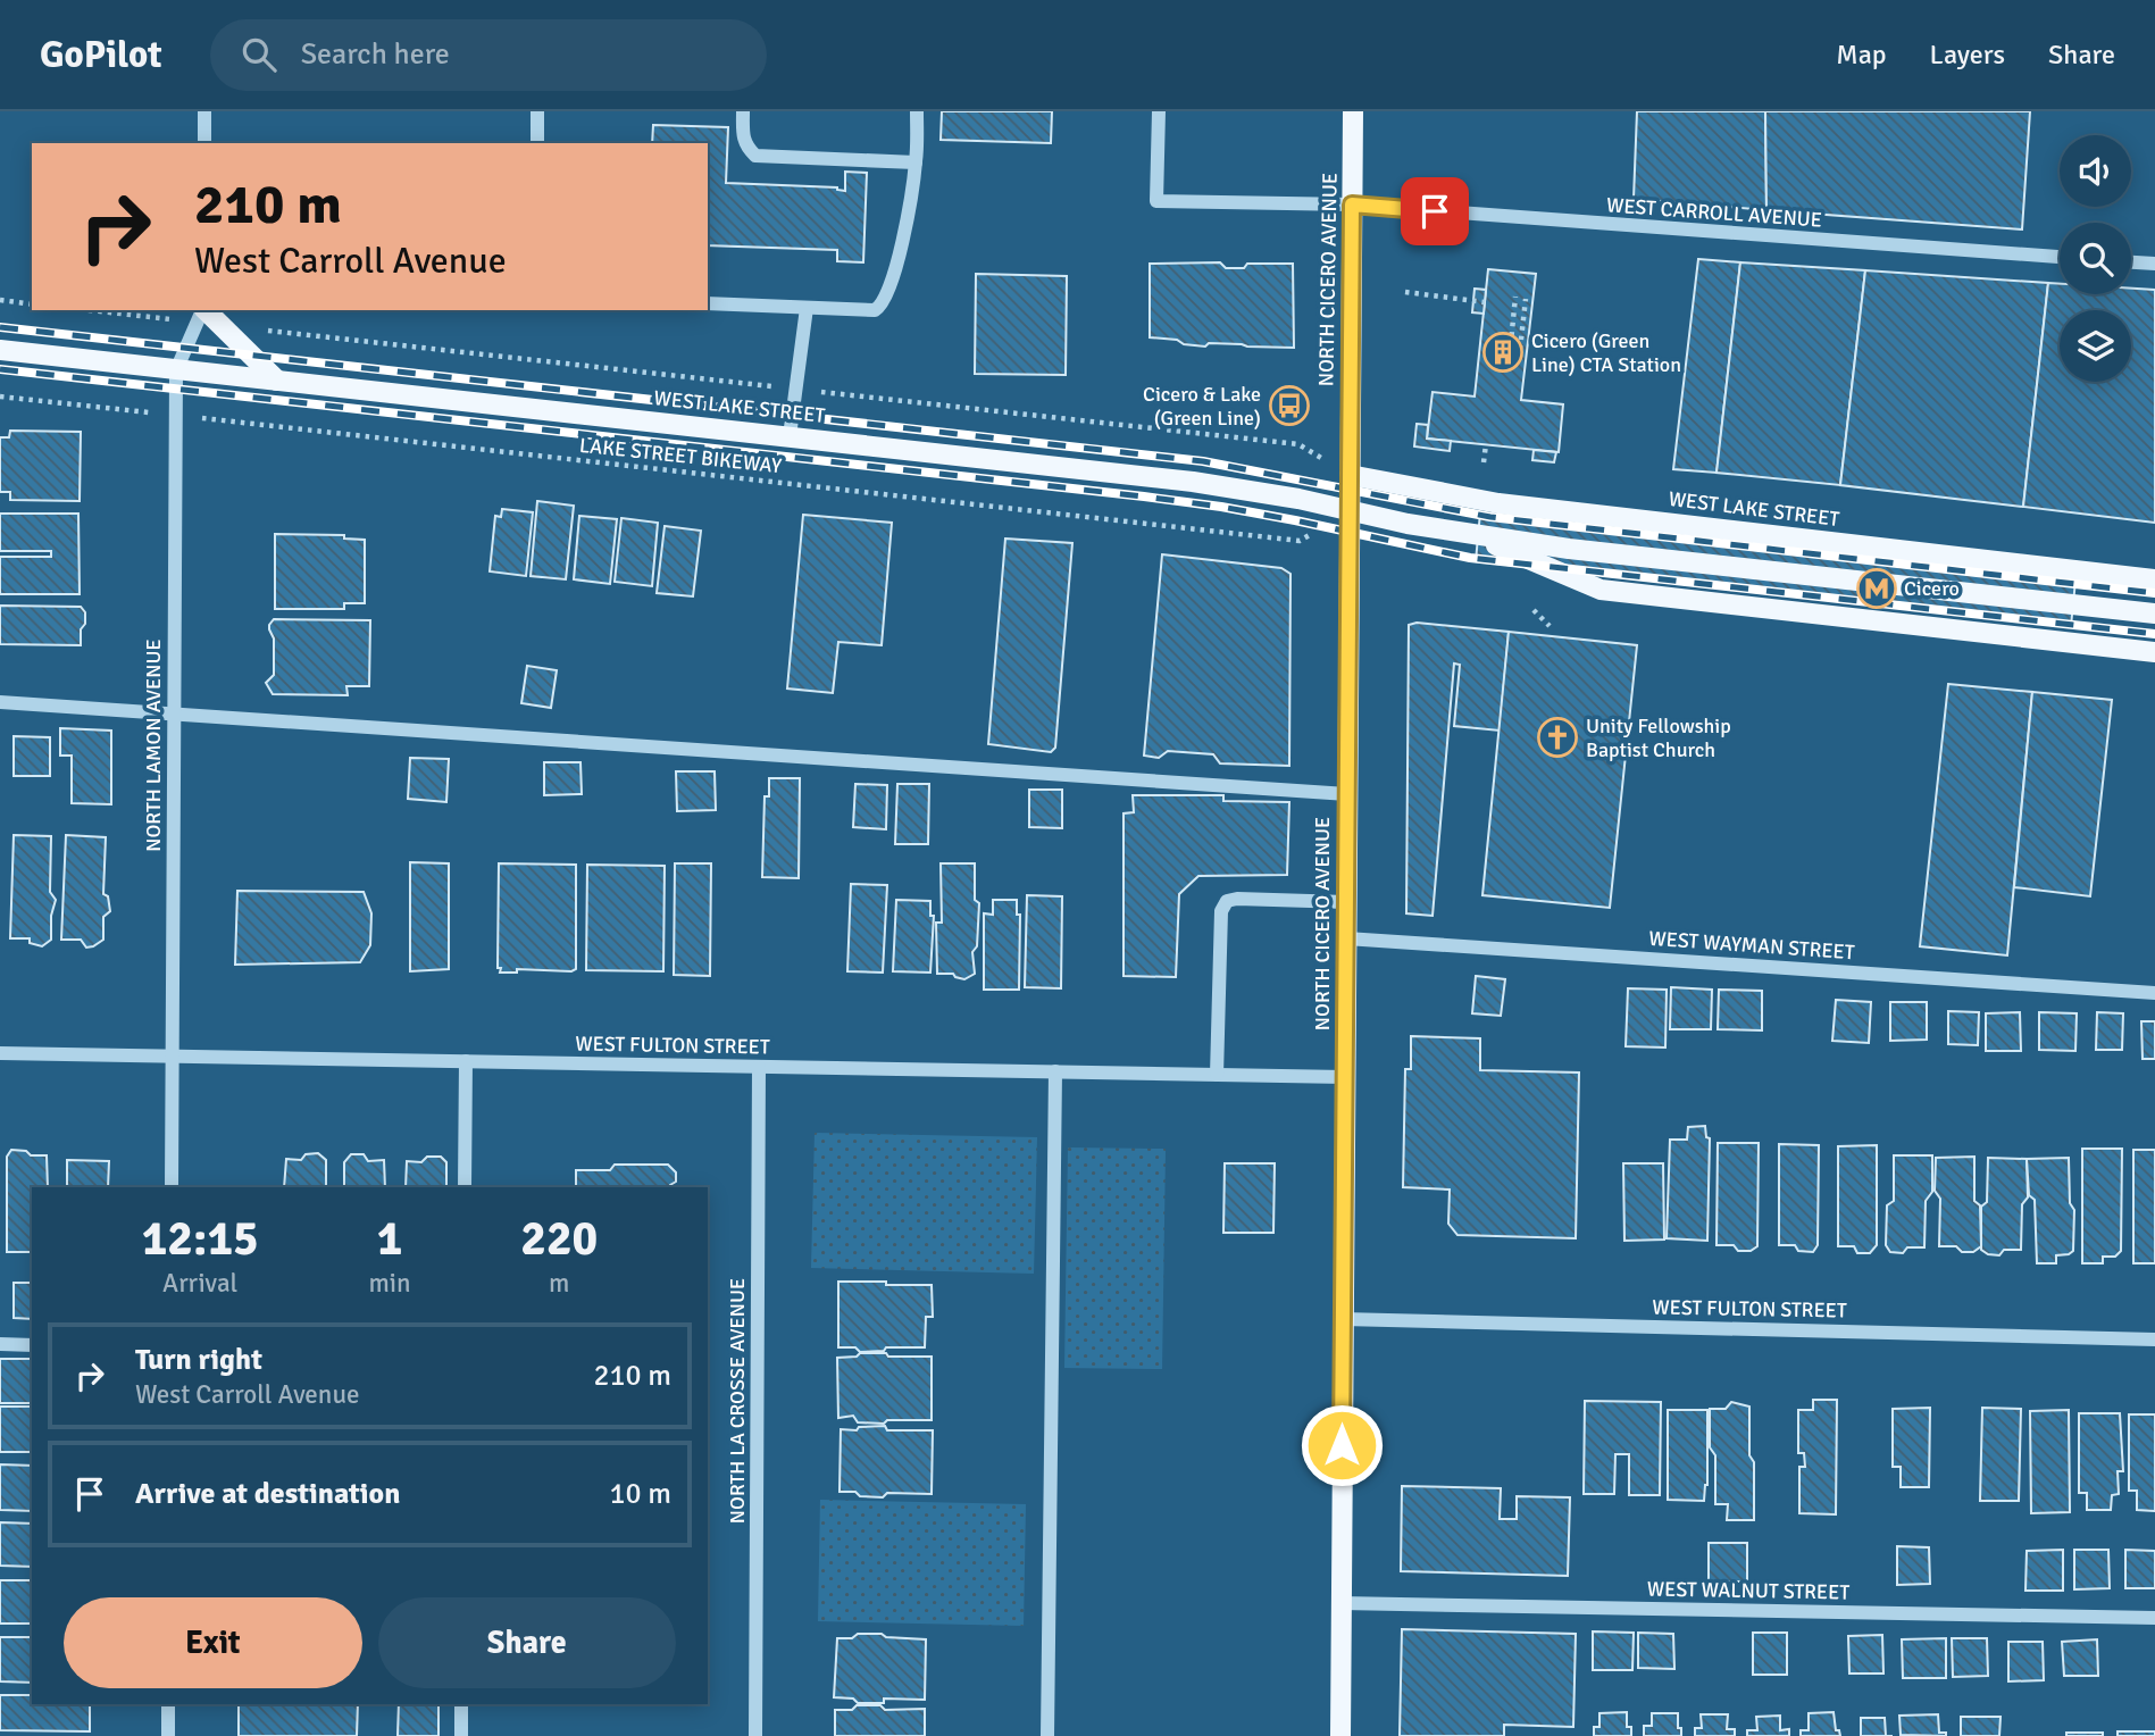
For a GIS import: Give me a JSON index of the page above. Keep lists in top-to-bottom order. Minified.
{"streets":{"main road":["NORTH CICERO AVENUE","WEST LAKE STREET"],"street":["WEST CARROLL AVENUE","NORTH LAMON AVENUE","WEST WAYMAN STREET","WEST FULTON STREET","NORTH LA CROSSE AVENUE","WEST WALNUT STREET"],"path":["LAKE STREET BIKEWAY"]},"crossings":[["WEST CARROLL AVENUE","NORTH CICERO AVENUE"],["NORTH CICERO AVENUE","WEST LAKE STREET"],["NORTH CICERO AVENUE","LAKE STREET BIKEWAY"],["NORTH CICERO AVENUE","WEST WAYMAN STREET"],["NORTH CICERO AVENUE","WEST FULTON STREET"],["NORTH CICERO AVENUE","WEST WALNUT STREET"],["WEST LAKE STREET","LAKE STREET BIKEWAY"],["WEST LAKE STREET","NORTH LAMON AVENUE"],["LAKE STREET BIKEWAY","NORTH LAMON AVENUE"],["NORTH LAMON AVENUE","WEST FULTON STREET"],["WEST FULTON STREET","NORTH LA CROSSE AVENUE"]],"places":{"building":["Cicero (Green Line) CTA Station"],"bus stop":["Cicero & Lake (Green Line)"],"metro station":["Cicero"],"church":["Unity Fellowship Baptist Church"]},"page":{"header":"GoPilot","search":"Search here","nav":["Map","Layers","Share"],"turn":["210 m","West Carroll Avenue"],"eta":["12:15","Arrival","1","min","220","m"],"list":[{"name":"Turn right","note":"West Carroll Avenue","value":"210 m"},{"name":"Arrive at destination","value":"10 m"}],"buttons":["Exit","Share"]}}
